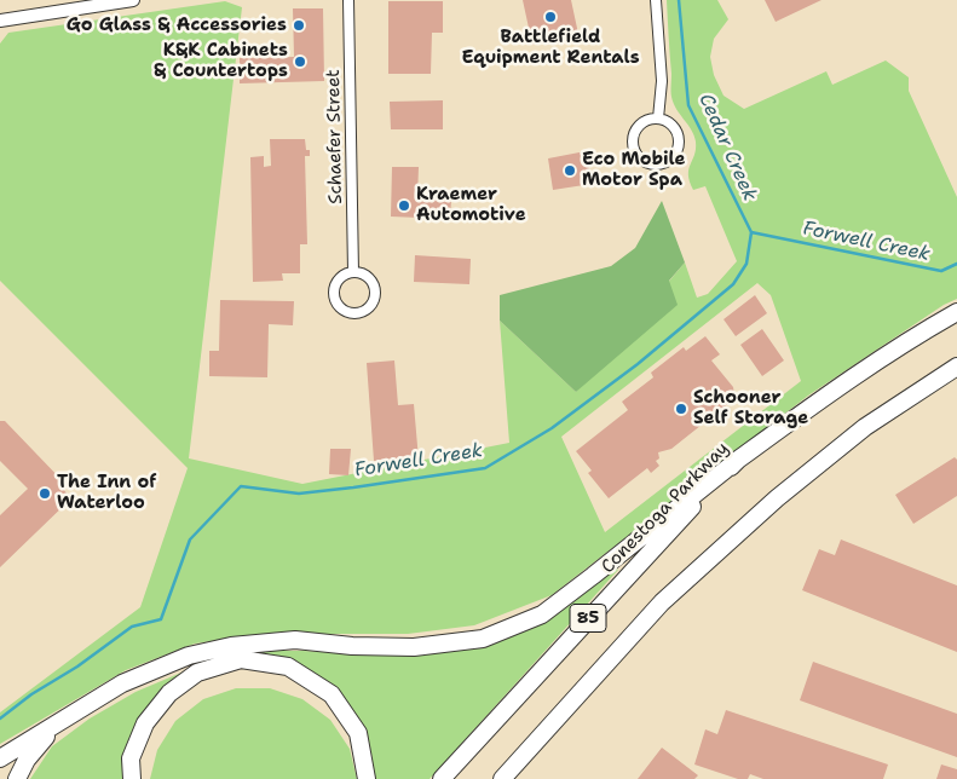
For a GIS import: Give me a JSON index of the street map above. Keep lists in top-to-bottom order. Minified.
{"streets":{"highway":["Conestoga Parkway","85"],"street":["Schaefer Street"]},"water":["Cedar Creek","Forwell Creek"],"places":["Battlefield Equipment Rentals","Go Glass & Accessories","K&K Cabinets & Countertops","Eco Mobile Motor Spa","Kraemer Automotive","Schooner Self Storage","The Inn of Waterloo"]}
